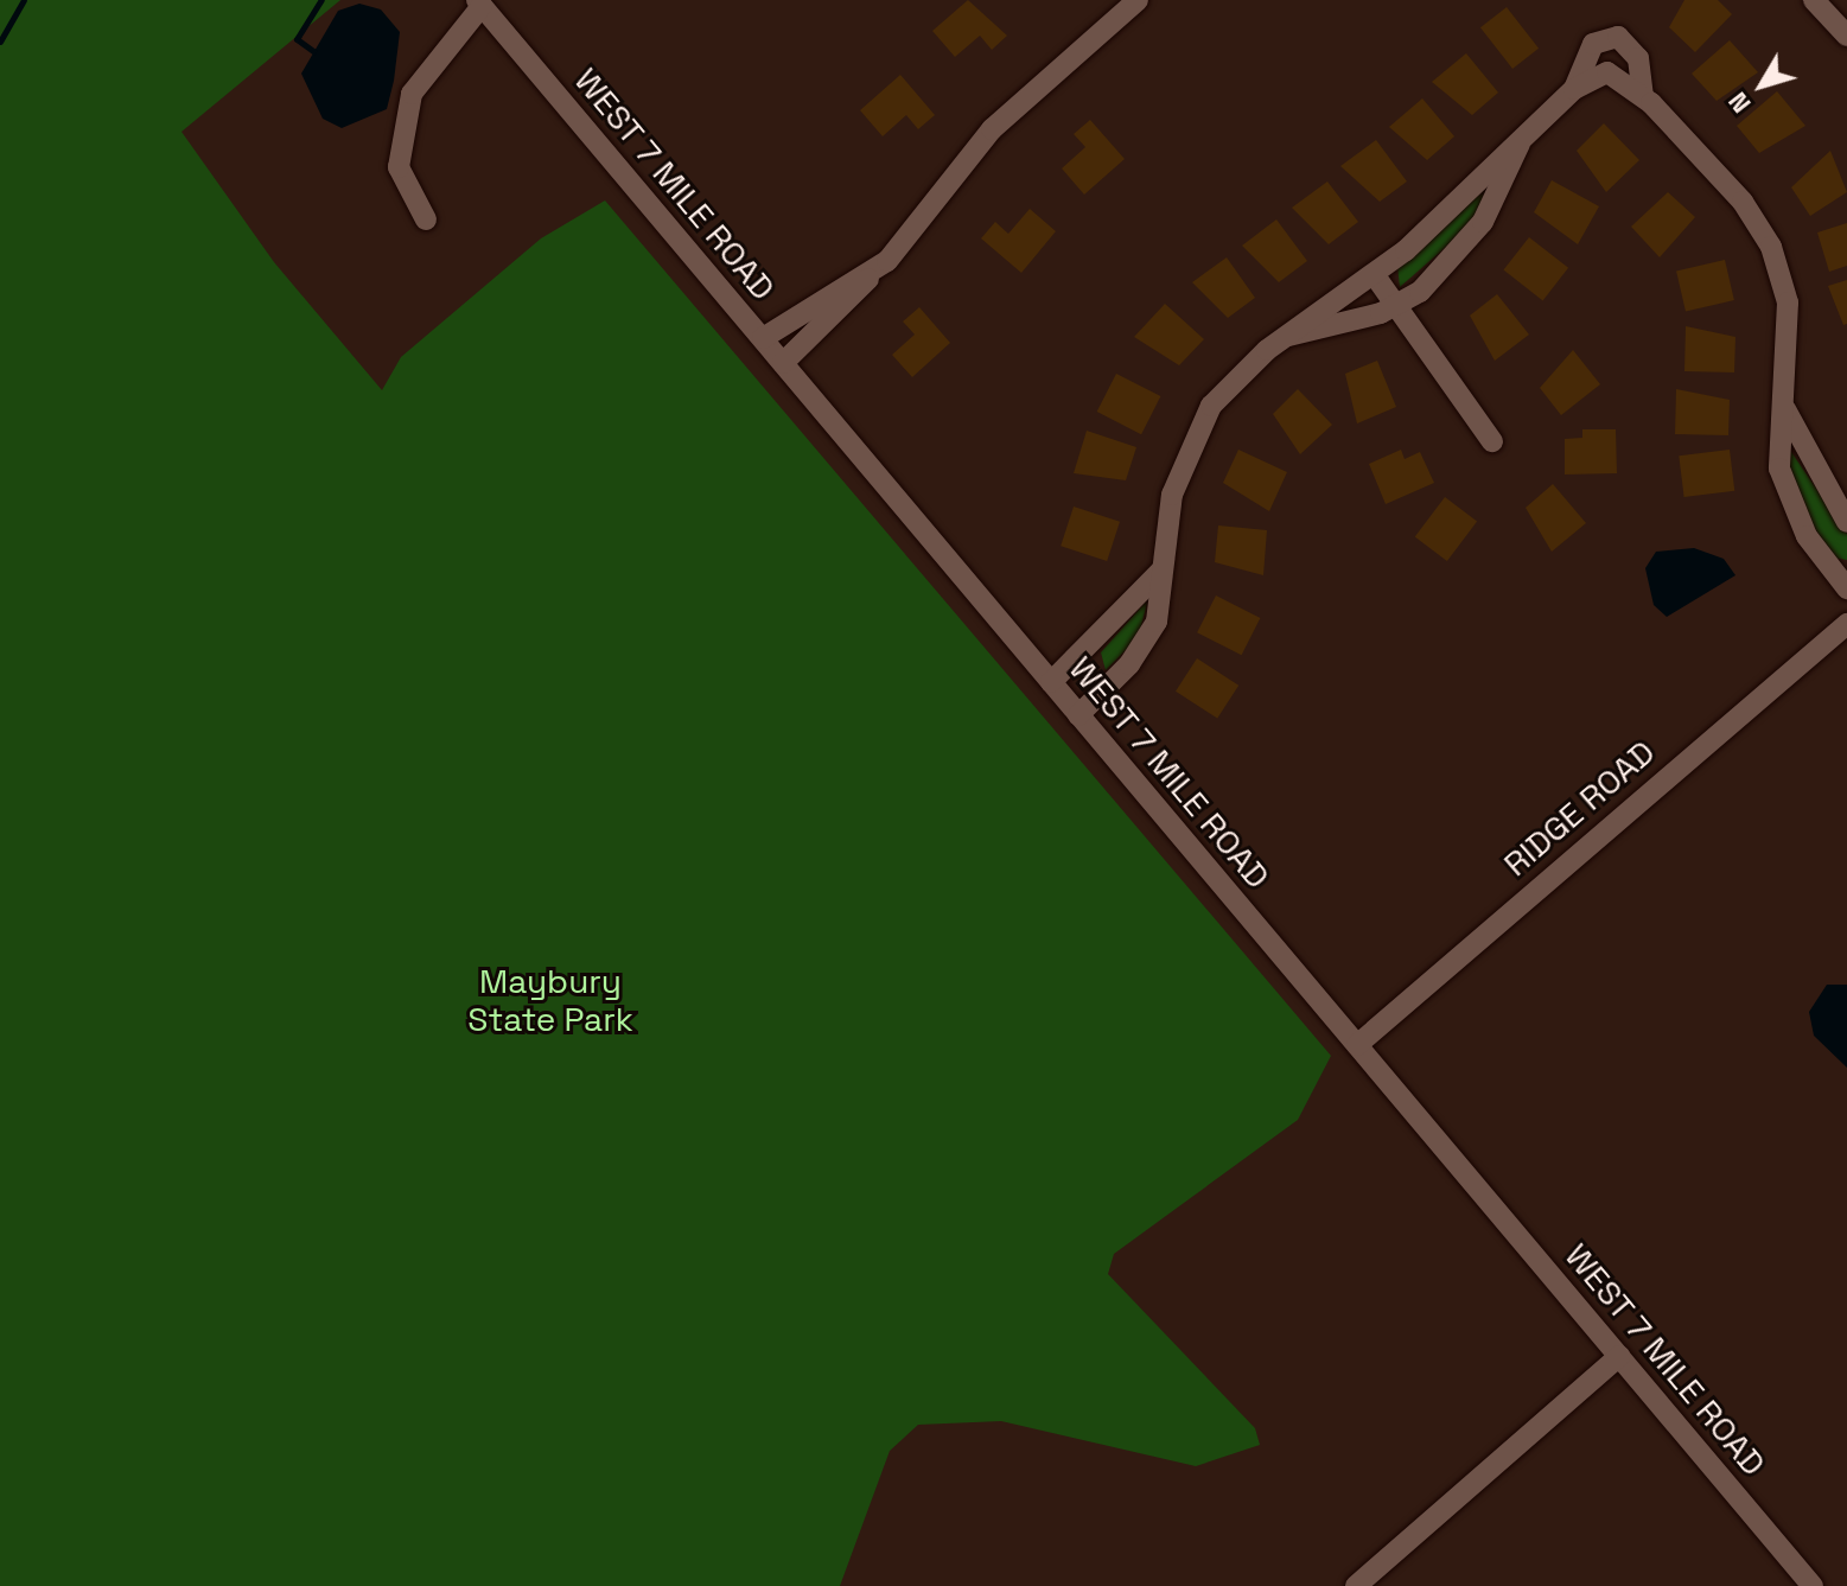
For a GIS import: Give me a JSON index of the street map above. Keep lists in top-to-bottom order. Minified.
{"streets":{"street":["WEST 7 MILE ROAD","RIDGE ROAD"]},"crossings":[["WEST 7 MILE ROAD","RIDGE ROAD"]],"parks":["Maybury State Park"],"north":"bottom left"}
